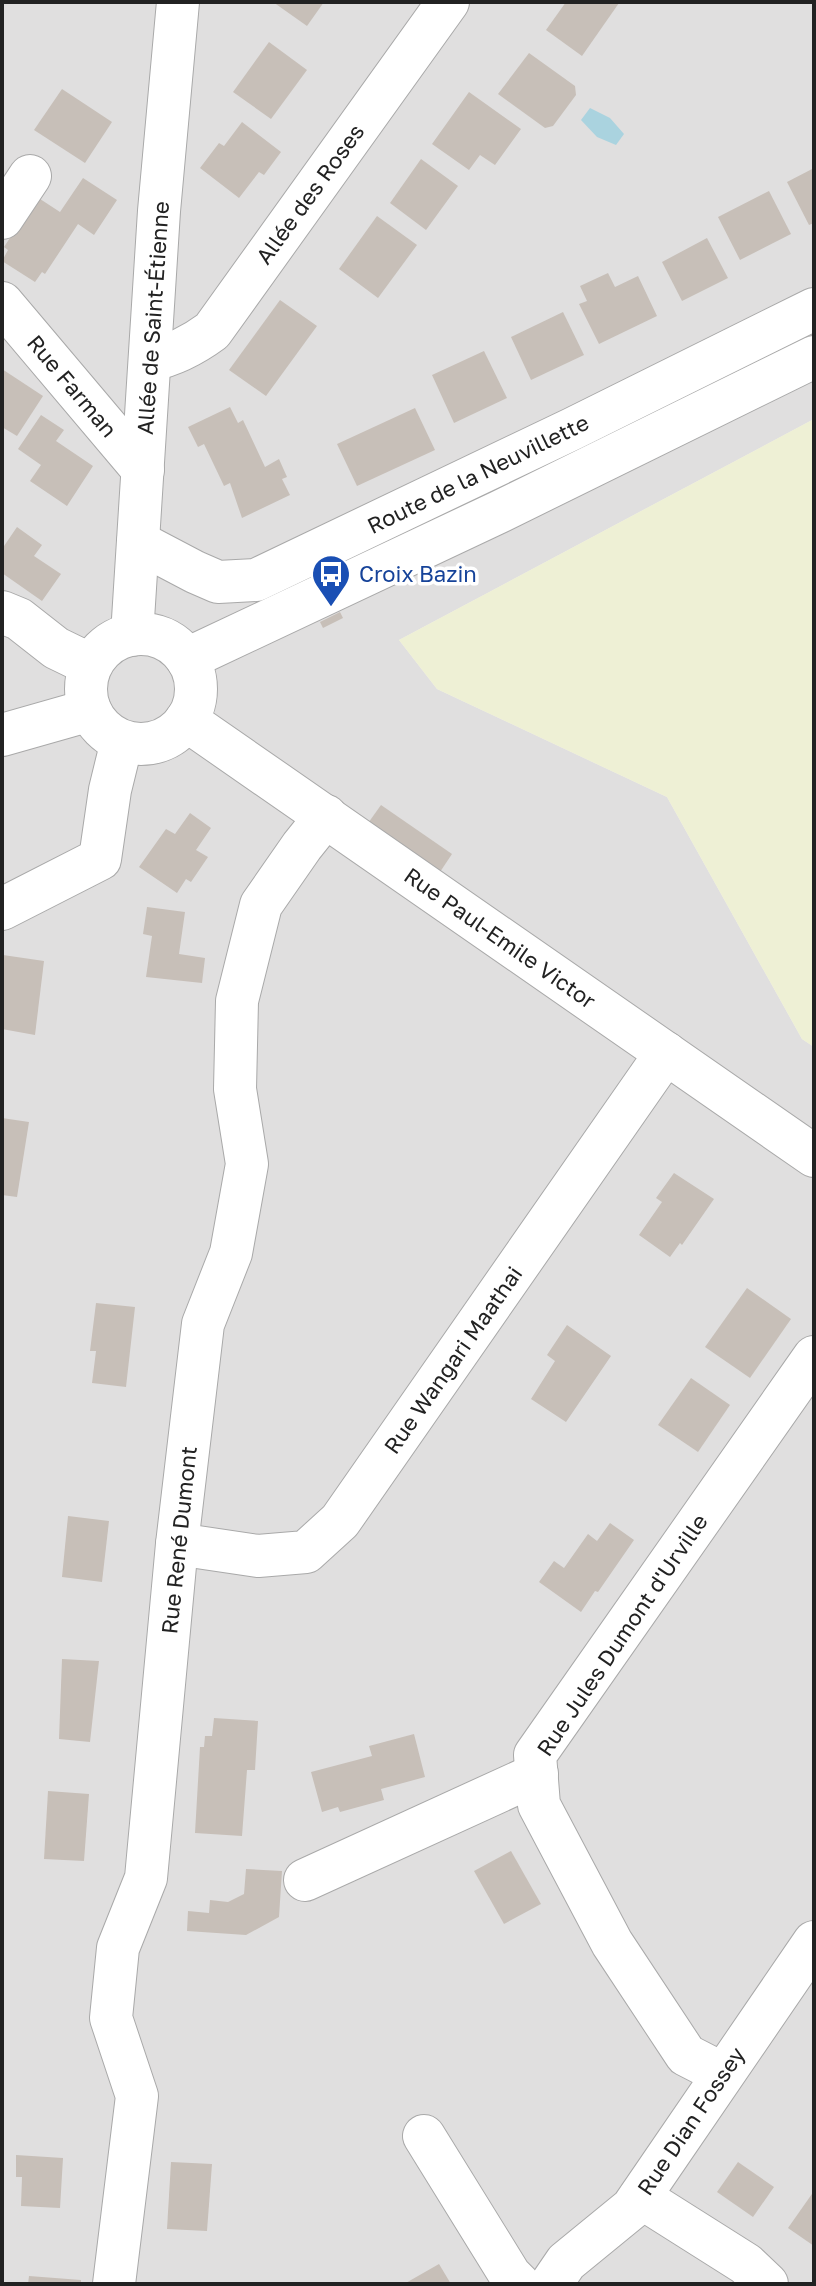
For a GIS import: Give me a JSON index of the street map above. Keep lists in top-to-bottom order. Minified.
{"streets":{"street":["Allée des Roses","Allée de Saint-Étienne","Rue Farman","Route de la Neuvillette","Rue Paul-Emile Victor","Rue Wangari Maathai","Rue René Dumont","Rue Jules Dumont d'Urville","Rue Dian Fossey"]},"crossings":[["Allée des Roses","Allée de Saint-Étienne"],["Allée de Saint-Étienne","Rue Farman"],["Allée de Saint-Étienne","Route de la Neuvillette"],["Allée de Saint-Étienne","Rue Paul-Emile Victor"],["Route de la Neuvillette","Rue Paul-Emile Victor"],["Rue Paul-Emile Victor","Rue Wangari Maathai"],["Rue Paul-Emile Victor","Rue René Dumont"],["Rue Wangari Maathai","Rue René Dumont"],["Rue Jules Dumont d'Urville","Rue Dian Fossey"]],"places":{"bus stop":["Croix Bazin"]}}
